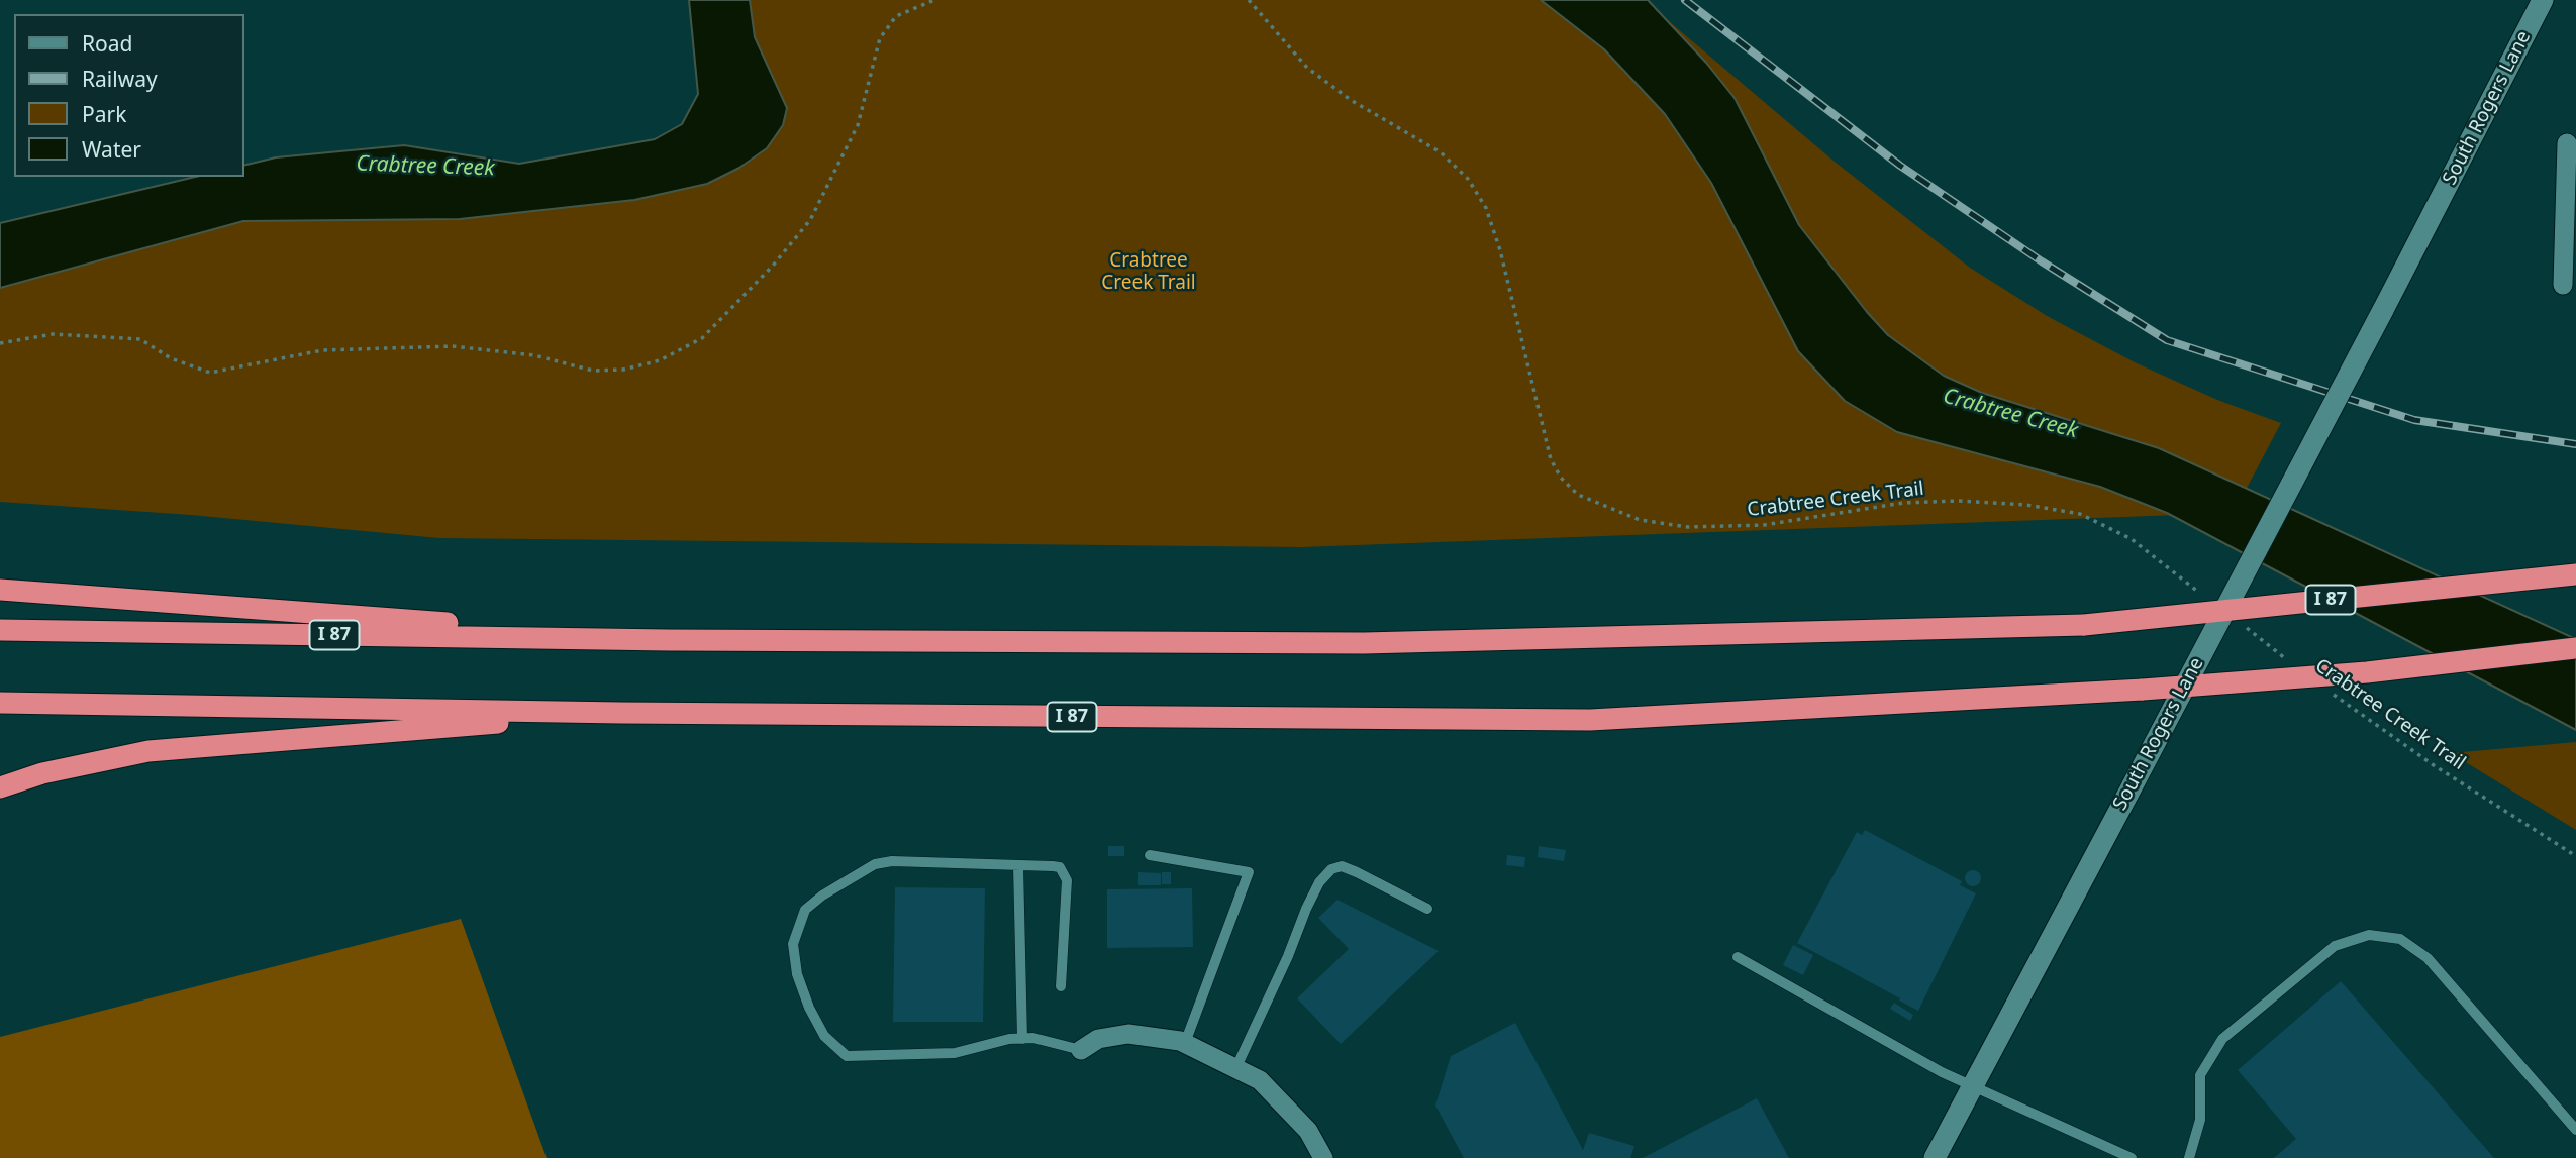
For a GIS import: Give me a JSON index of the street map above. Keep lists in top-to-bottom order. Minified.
{"streets":{"highway":["I 87"],"street":["South Rogers Lane"],"path":["Crabtree Creek Trail"]},"water":["Crabtree Creek"],"parks":["Crabtree Creek Trail"],"legend":["Road","Railway","Park","Water"]}
